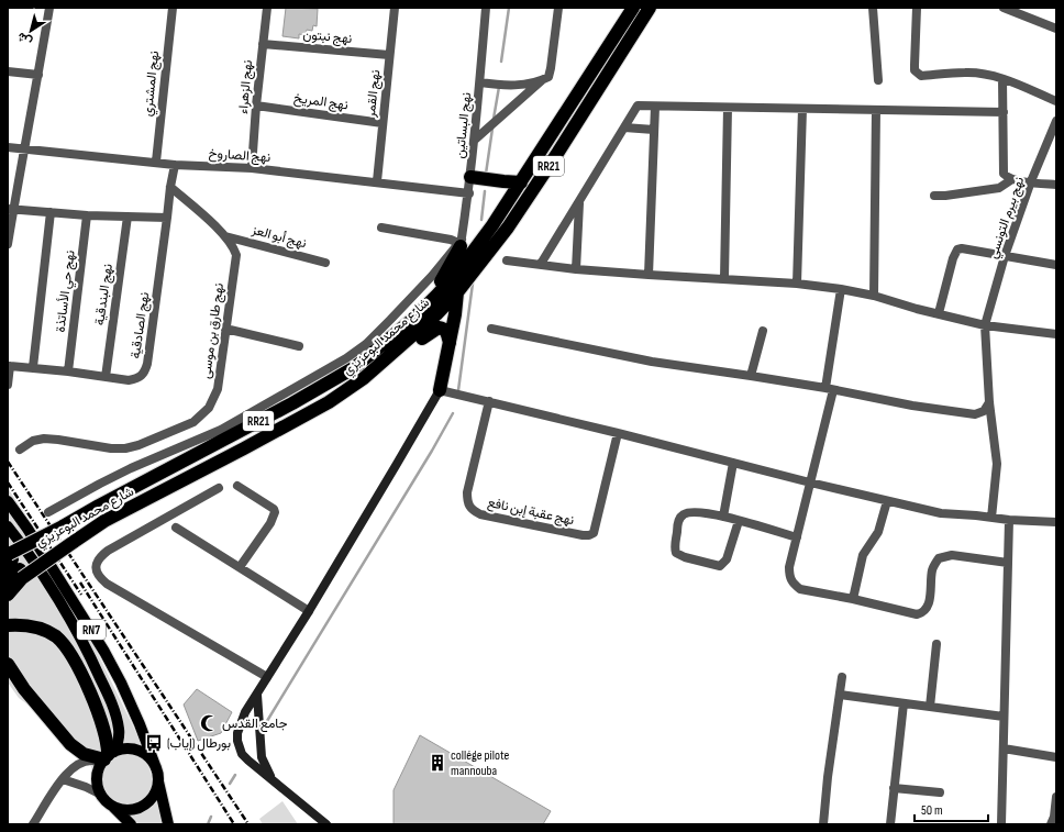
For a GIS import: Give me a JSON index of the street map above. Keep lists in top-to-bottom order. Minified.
{"streets":{"highway":["RR21","شارع محمد البوعزيزي"],"main road":["RN7"],"street":["نهج نبتون","نهج المشتري","نهج الزهراء","نهج القمر","نهج المريخ","نهج البساتين","نهج الصاروخ","نهج بيرم التونسي","نهج أبو العز","نهج حي الأساتذة","نهج البندقية","نهج الصادقية","نهج طارق بن موسى","نهج عقبة إبن نافع"]},"crossings":[["نهج نبتون","نهج الزهراء"],["نهج نبتون","نهج القمر"],["نهج المشتري","نهج الصاروخ"],["نهج الزهراء","نهج المريخ"],["نهج الزهراء","نهج الصاروخ"],["نهج القمر","نهج المريخ"],["نهج القمر","نهج الصاروخ"],["نهج البساتين","نهج الصاروخ"],["نهج الصاروخ","نهج الصادقية"],["نهج أبو العز","نهج طارق بن موسى"],["نهج حي الأساتذة","نهج الصادقية"],["نهج البندقية","نهج الصادقية"],["نهج الصادقية","نهج طارق بن موسى"]],"places":{"mosque":["جامع القدس"],"bus stop":["بورطال (إياب)"],"building":["collége pilote mannouba"]},"scale_bar":"50 m","north":"bottom left"}
